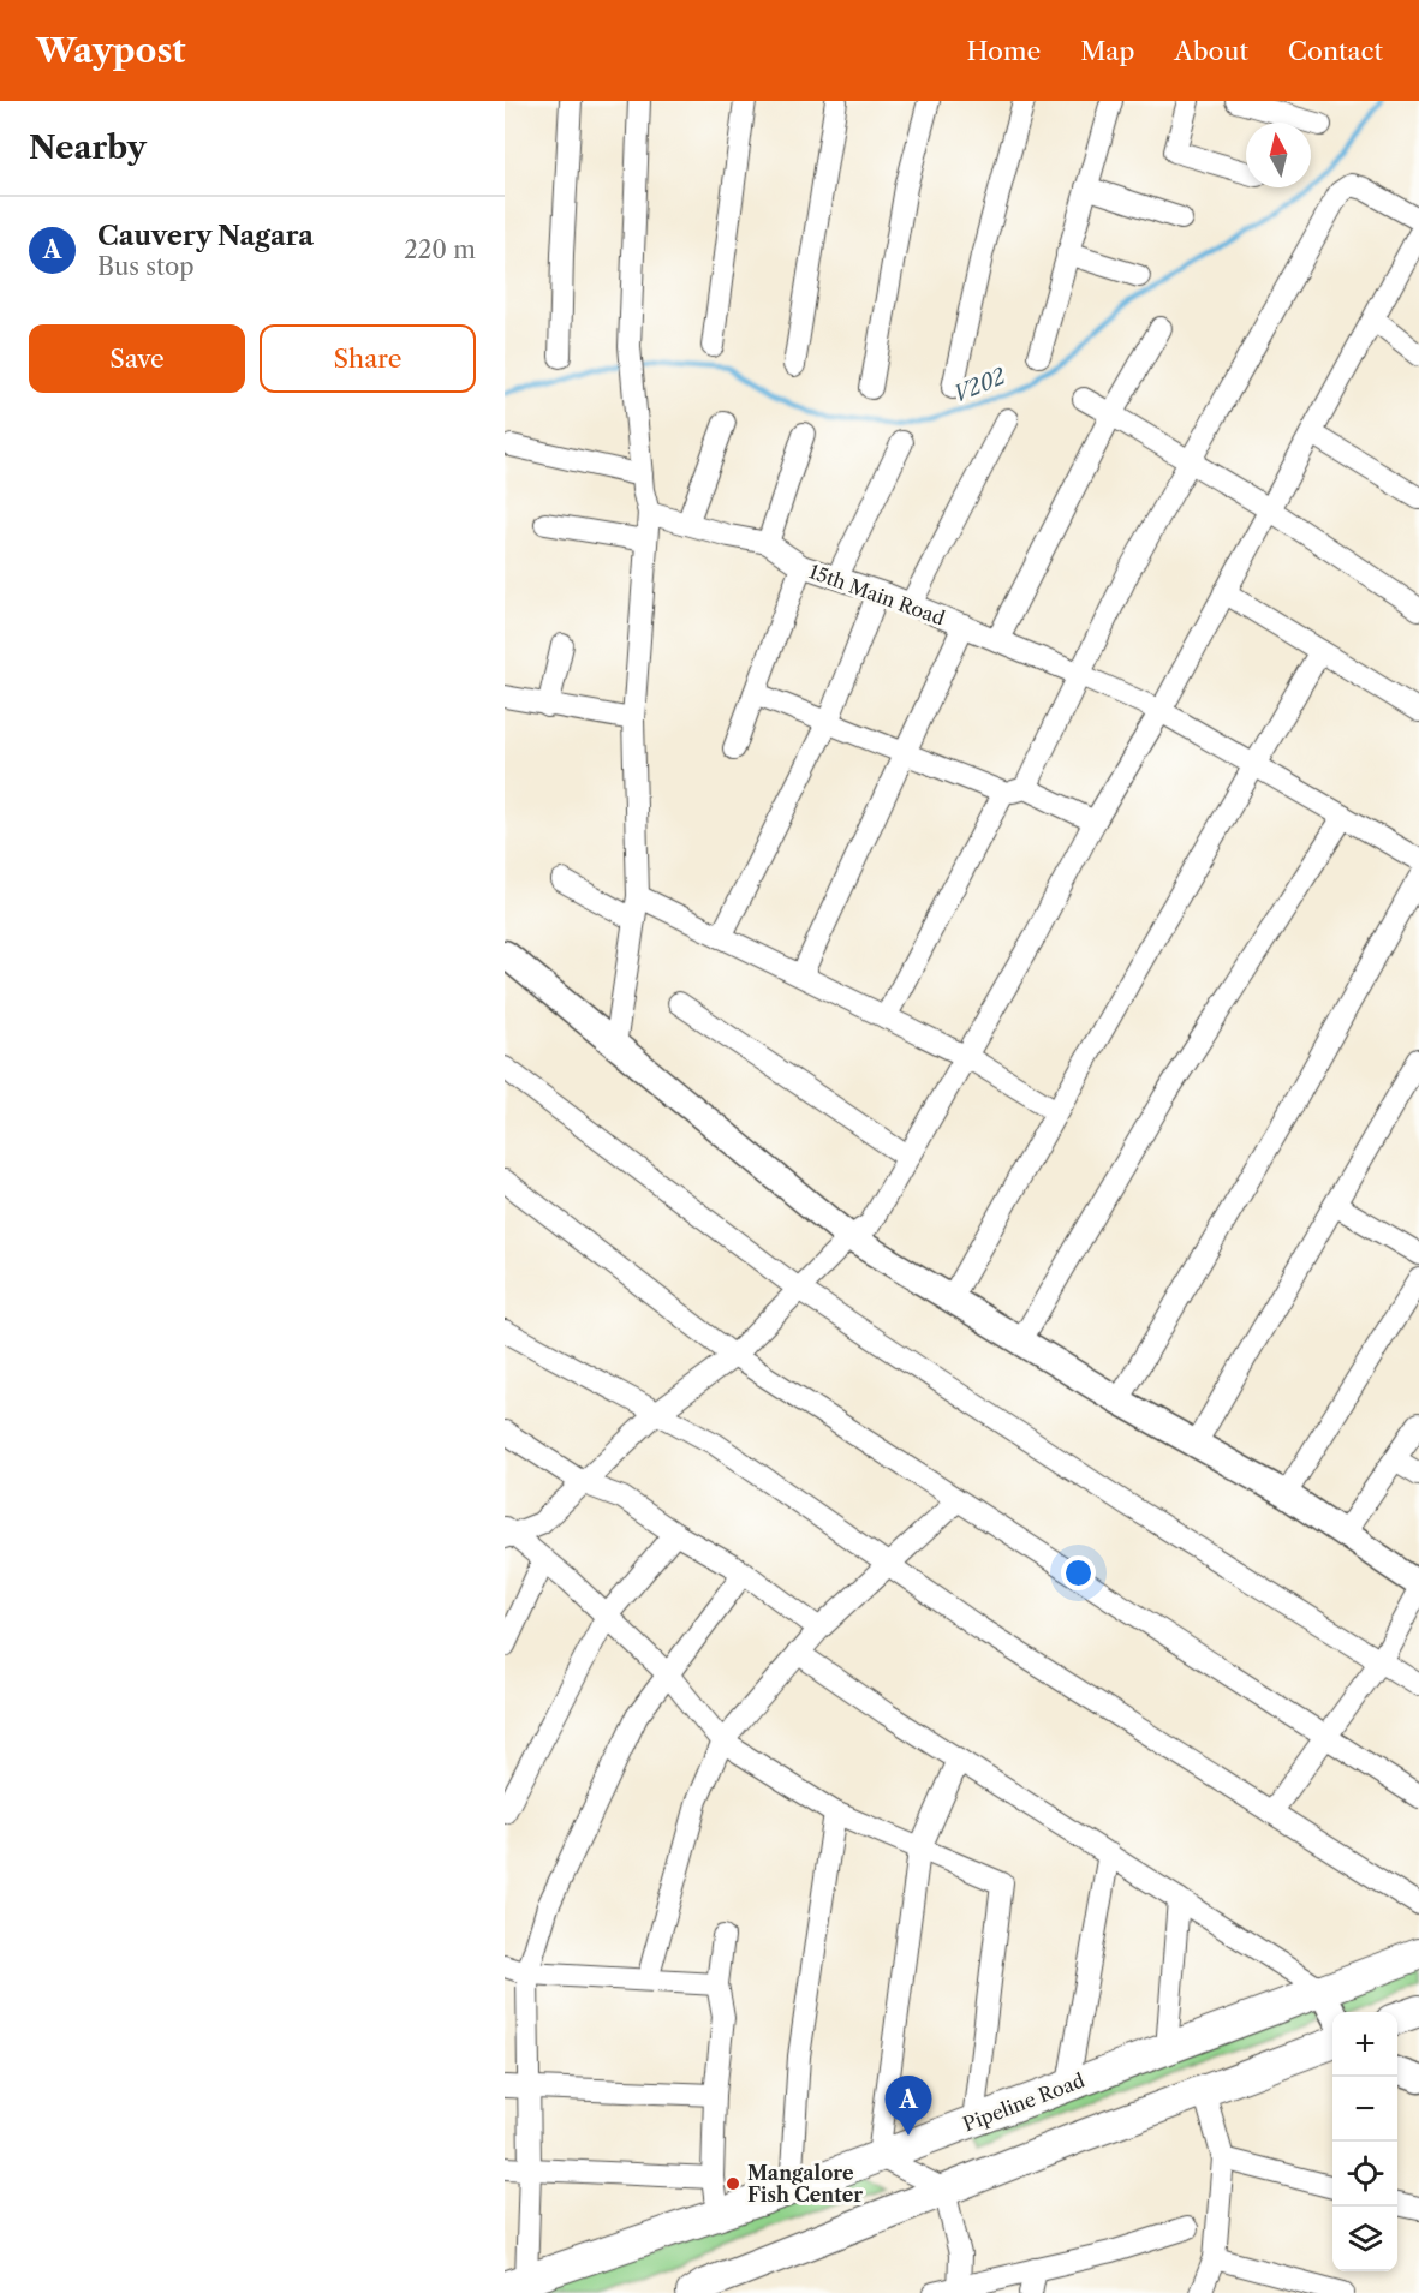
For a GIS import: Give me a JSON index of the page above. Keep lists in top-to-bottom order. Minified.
{"streets":{"main road":["Pipeline Road"],"street":["15th Main Road"]},"water":["V202"],"places":["Mangalore Fish Center"],"north":"top","page":{"header":"Waypost","nav":["Home","Map","About","Contact"],"heading":"Nearby","list":[{"mark":"A","name":"Cauvery Nagara","note":"Bus stop","value":"220 m"}],"buttons":["Save","Share"],"map_buttons":["+","−"],"pins":"A"}}
